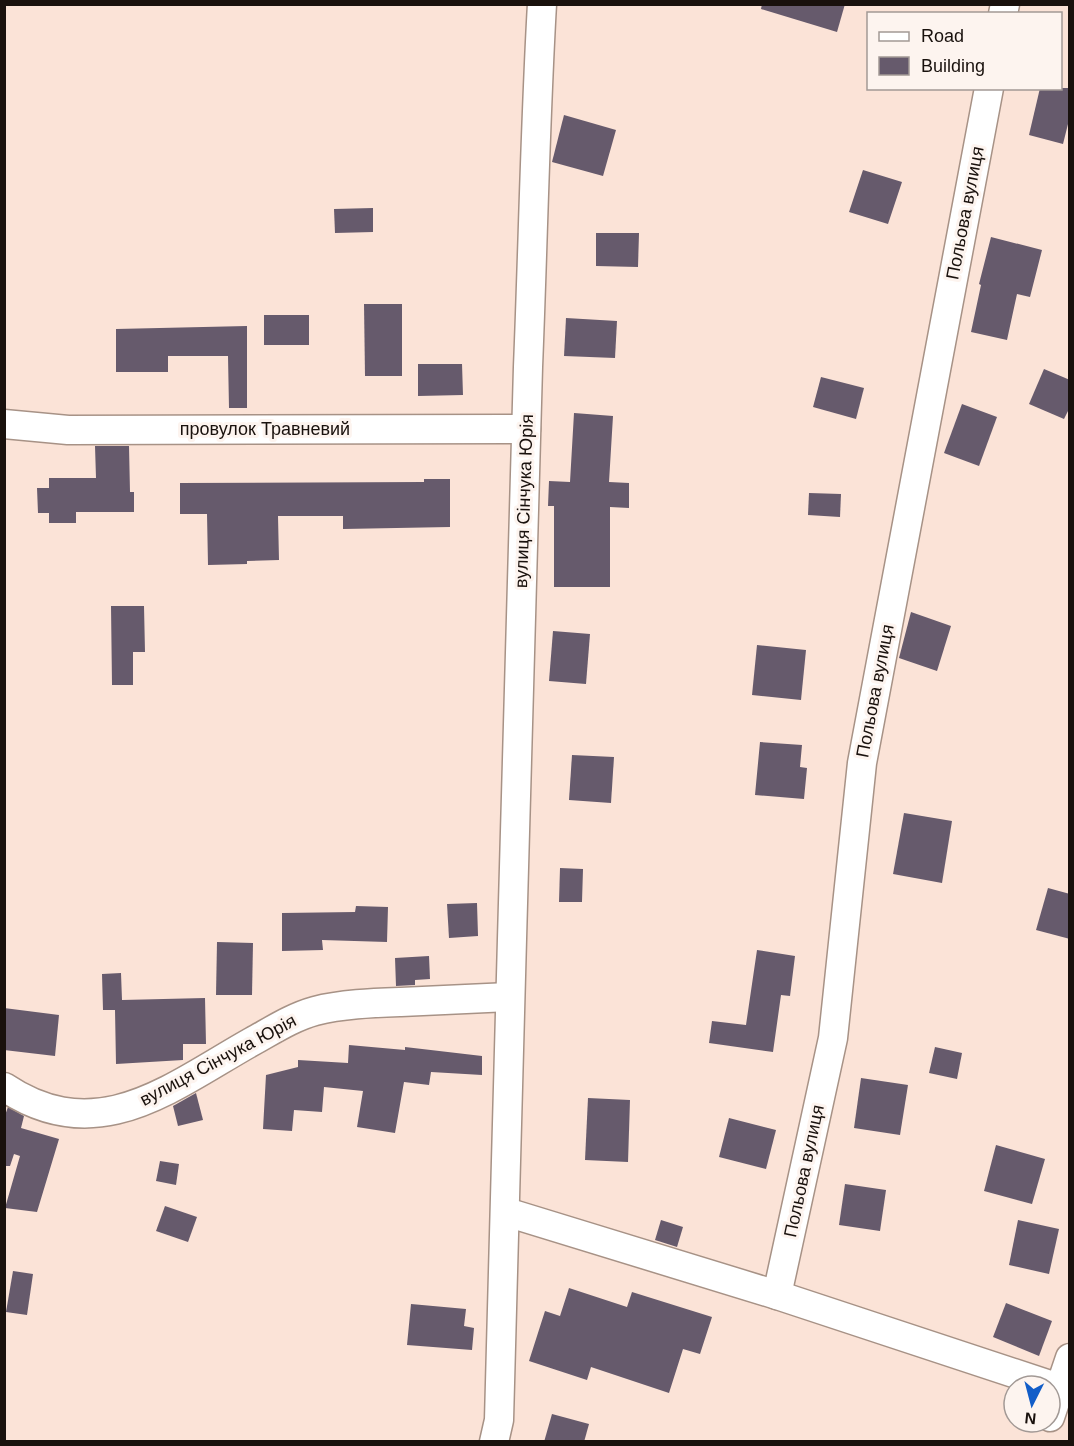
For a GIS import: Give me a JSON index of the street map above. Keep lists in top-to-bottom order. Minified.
{"streets":{"street":["Польова вулиця","провулок Травневий","вулиця Сінчука Юрія"]},"crossings":[["провулок Травневий","вулиця Сінчука Юрія"]],"legend":["Road","Building"],"north":"bottom"}
